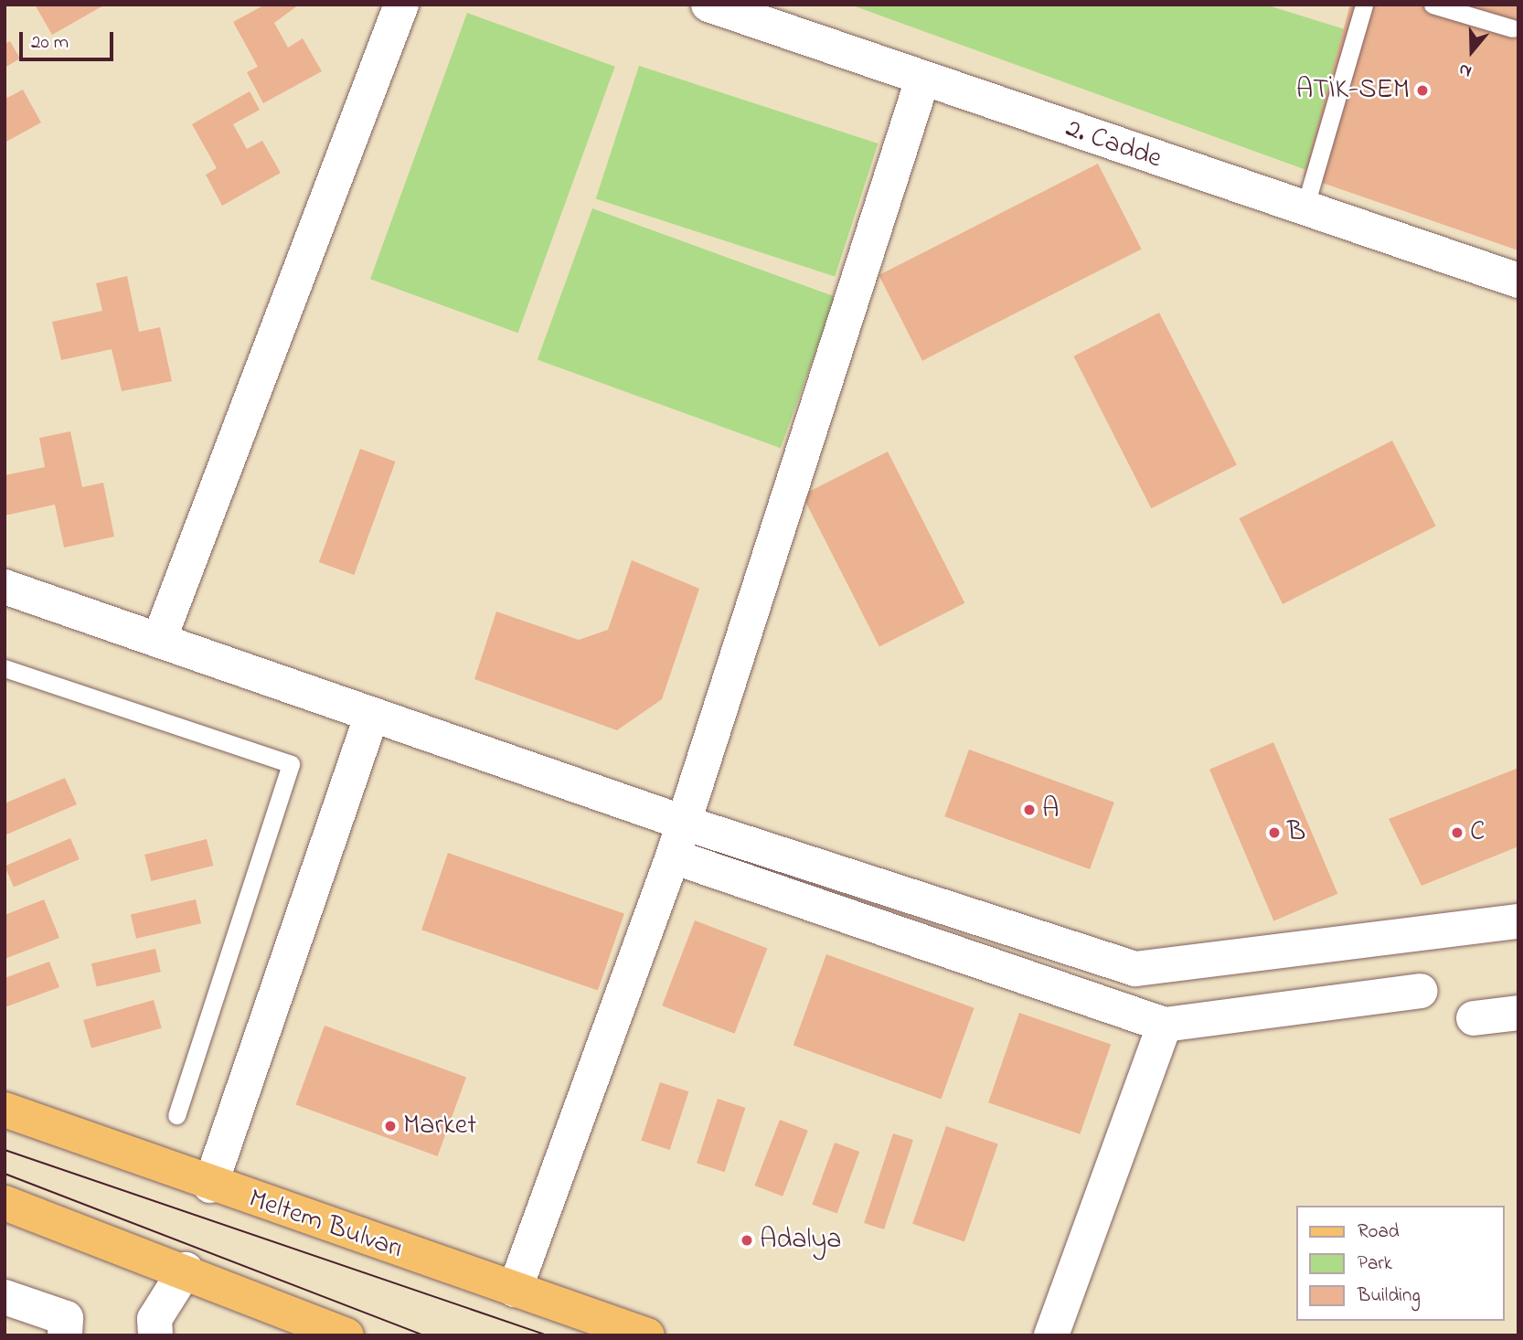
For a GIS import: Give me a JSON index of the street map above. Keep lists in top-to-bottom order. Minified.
{"streets":{"main road":["Meltem Bulvarı"],"street":["2. Cadde"]},"places":["ATİK-SEM","A","B","C","Market","Adalya"],"legend":["Road","Park","Building"],"scale_bar":"20 m","north":"bottom"}
